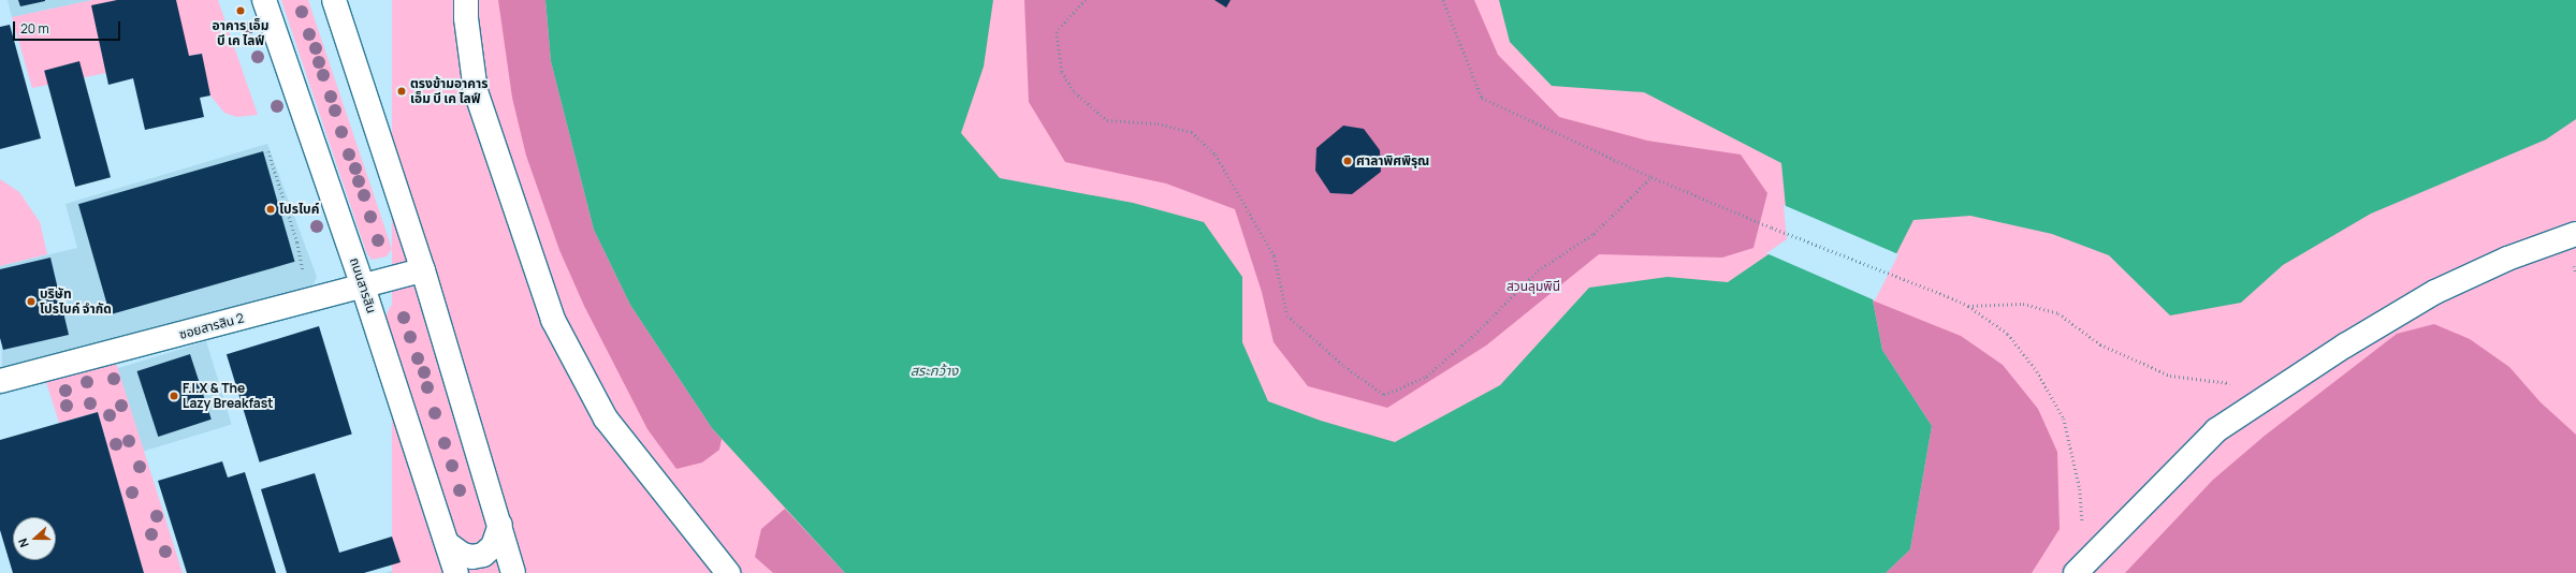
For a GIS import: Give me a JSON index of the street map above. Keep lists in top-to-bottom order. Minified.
{"streets":{"street":["ถนนสารสิน","ซอยสารสิน 2"]},"crossings":[["ถนนสารสิน","ซอยสารสิน 2"]],"water":["สระกว้าง"],"parks":["สวนลุมพินี"],"places":["อาคาร เอ็ม บี เค ไลฟ์","ตรงข้ามอาคาร เอ็ม บี เค ไลฟ์","ศาลาพิศพิรุณ","โปรไบค์","บริษัท โปรไบค์ จำกัด","F.I.X & The Lazy Breakfast"],"scale_bar":"20 m","north":"left"}
